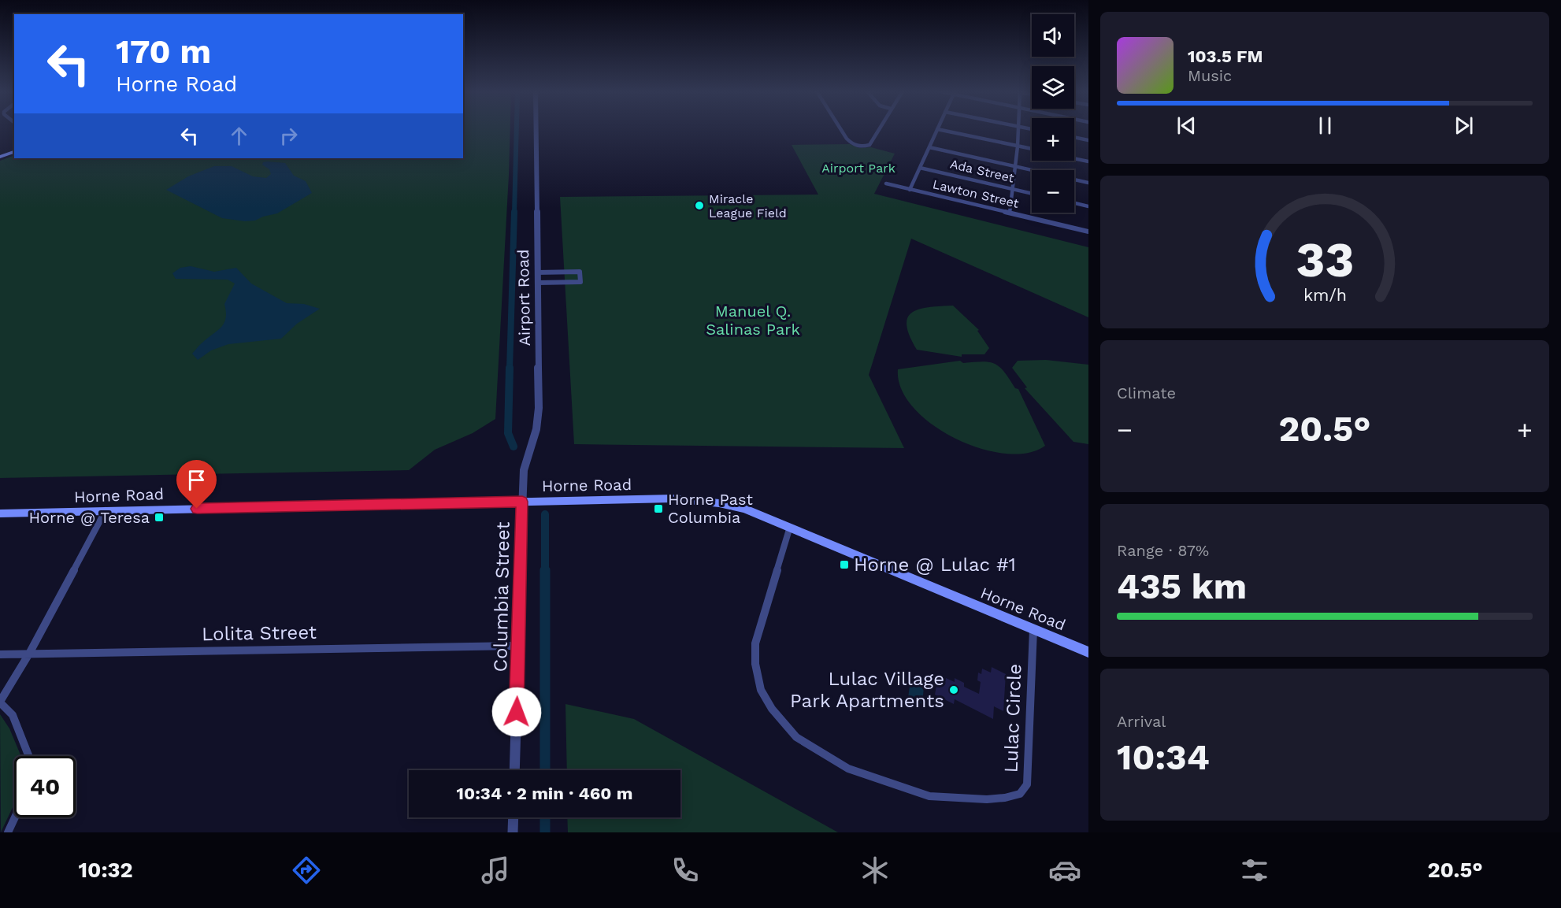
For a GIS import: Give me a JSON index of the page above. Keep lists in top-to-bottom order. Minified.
{"streets":{"main road":["Horne Road"],"street":["Ada Street","Lawton Street","Airport Road","Columbia Street","Lolita Street","Lulac Circle"]},"crossings":[["Airport Road","Horne Road"],["Airport Road","Columbia Street"],["Horne Road","Columbia Street"],["Horne Road","Lulac Circle"],["Columbia Street","Lolita Street"]],"parks":["Airport Park","Manuel Q. Salinas Park"],"places":{"other":["Miracle League Field","Lulac Village Park Apartments"],"transit":["Horne Past Columbia","Horne @ Teresa","Horne @ Lulac #1"]},"page":{"map_buttons":["+","−"],"turn":["170 m","Horne Road"],"song":["103.5 FM","Music"],"tile":["Climate",["Range · 87%","435 km"],["Arrival","10:34"]],"heat":["−","20.5°","+"],"limit":"40","trip":"10:34 · 2 min · 460 m","tabs":["10:32","20.5°"],"gauge":["33","km/h"]}}
